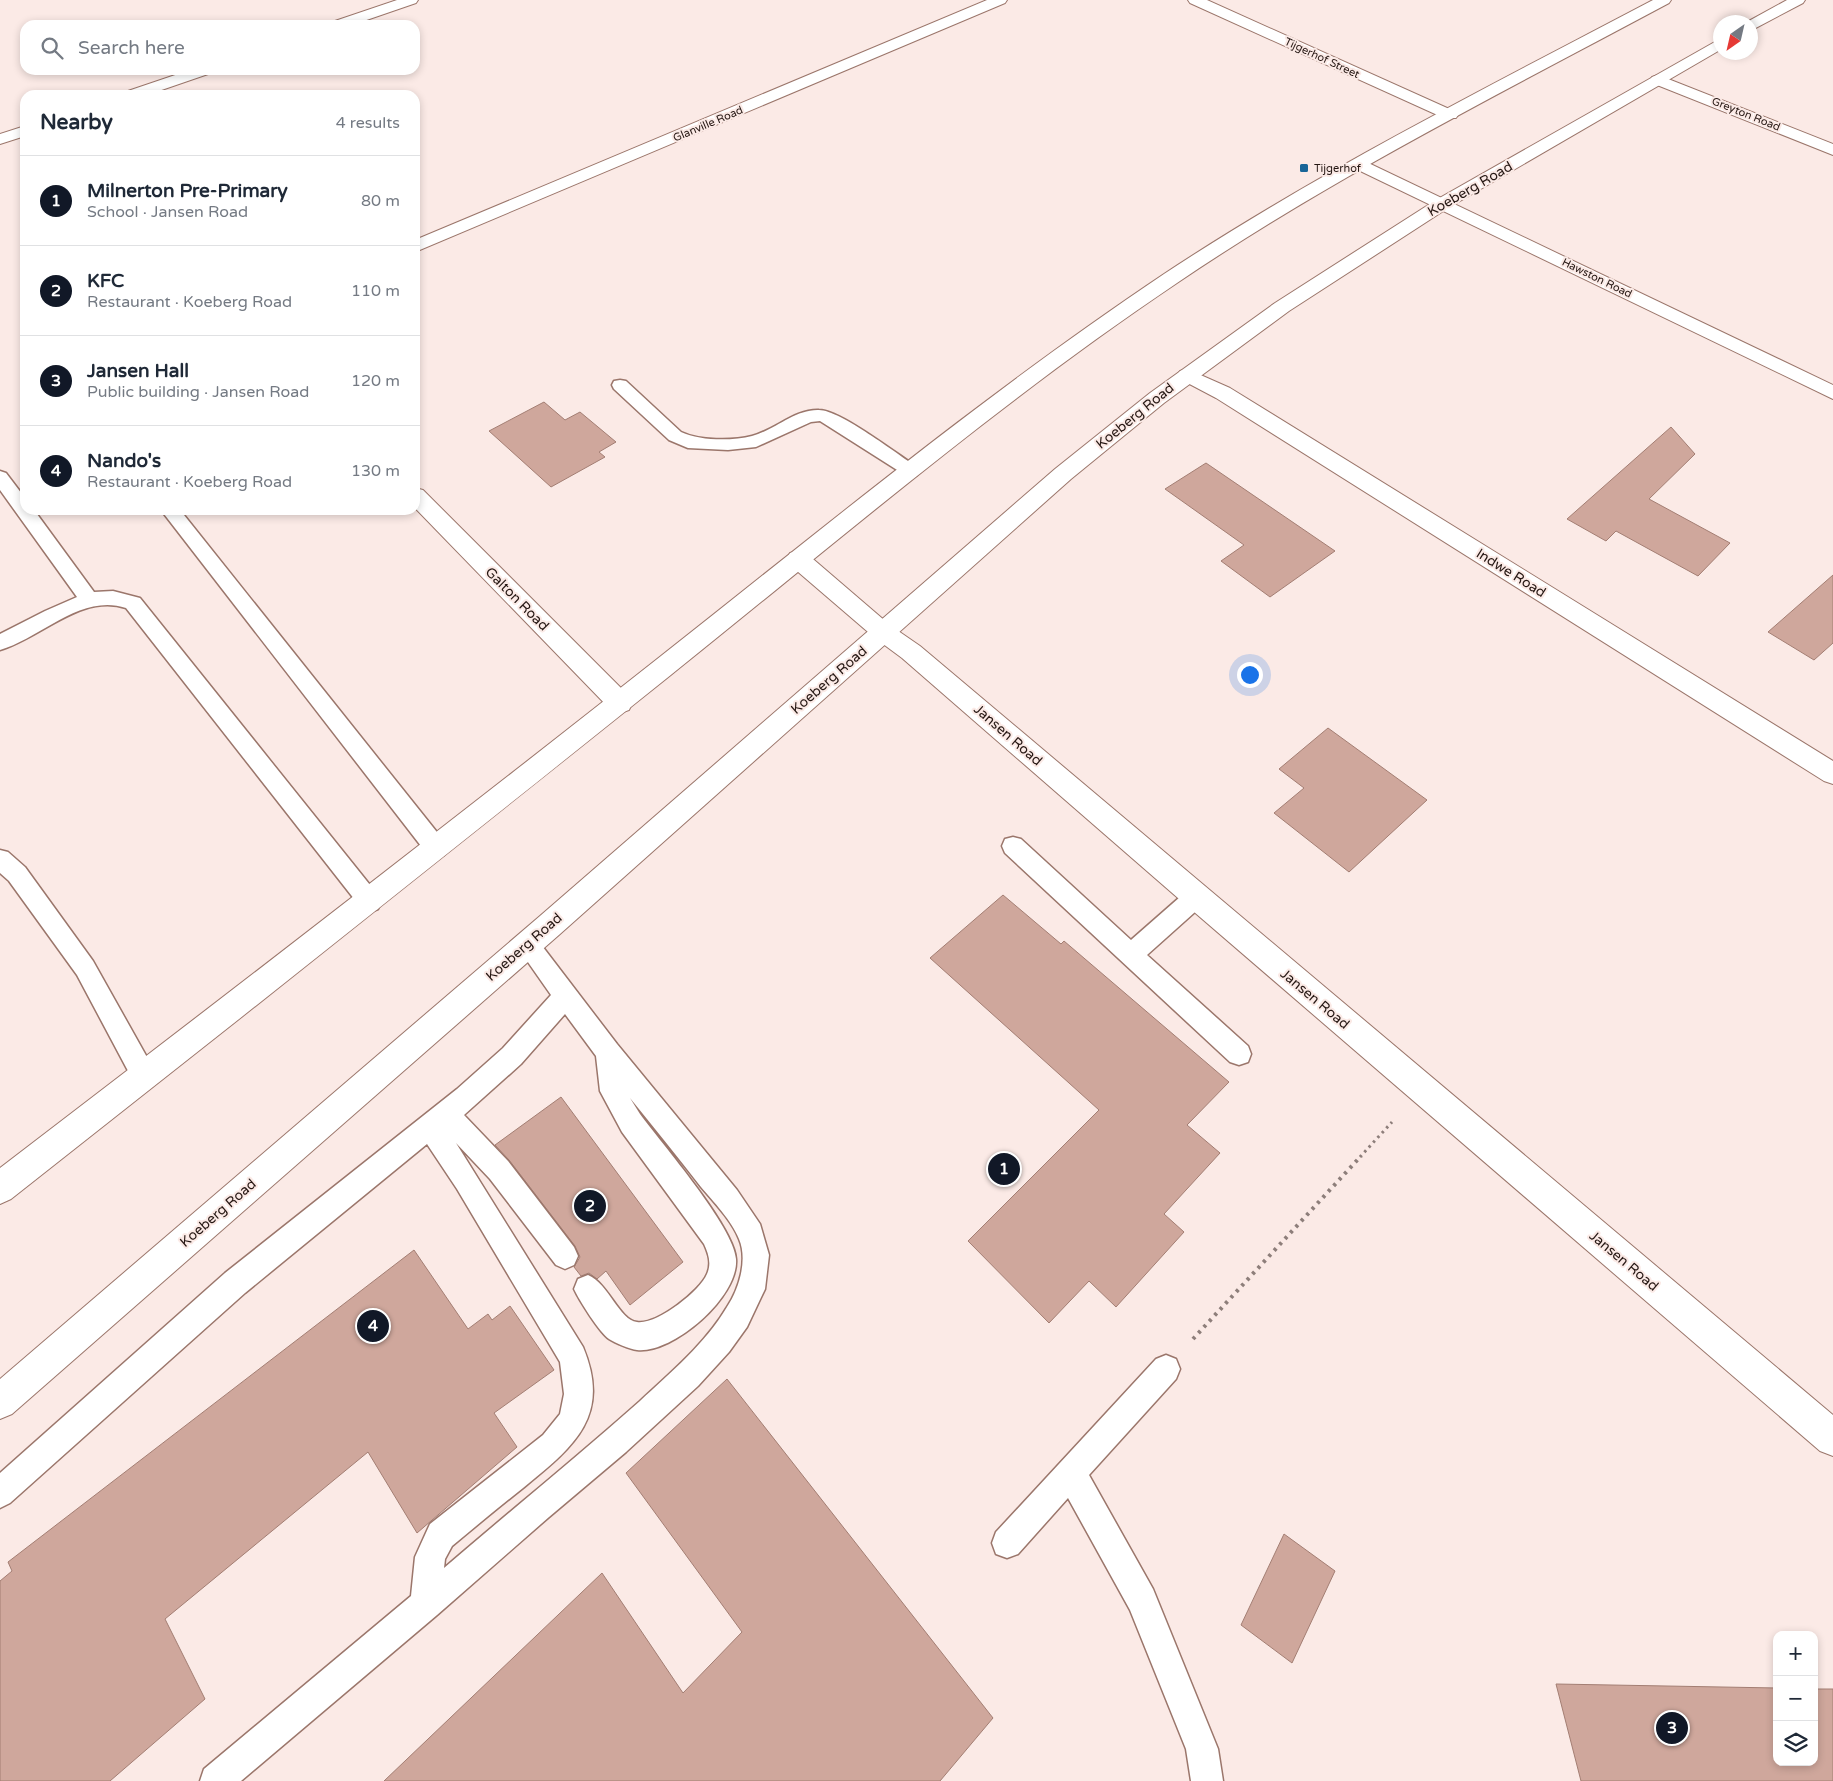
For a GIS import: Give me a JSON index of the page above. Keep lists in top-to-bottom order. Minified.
{"streets":{"main road":["Tijgerhof Street","Greyton Road","Glanville Road","Koeberg Road","Hawston Road","Indwe Road","Galton Road","Jansen Road"]},"crossings":[["Greyton Road","Koeberg Road"],["Koeberg Road","Hawston Road"],["Koeberg Road","Indwe Road"],["Koeberg Road","Jansen Road"]],"places":{"transit":["Tijgerhof"]},"north":"bottom left","page":{"search":"Search here","heading":["Nearby","4 results"],"list":[{"mark":"1","name":"Milnerton Pre-Primary","note":"School · Jansen Road","value":"80 m"},{"mark":"2","name":"KFC","note":"Restaurant · Koeberg Road","value":"110 m"},{"mark":"3","name":"Jansen Hall","note":"Public building · Jansen Road","value":"120 m"},{"mark":"4","name":"Nando's","note":"Restaurant · Koeberg Road","value":"130 m"}],"pins":["1","2","4","3"],"map_buttons":["+","−"]}}
